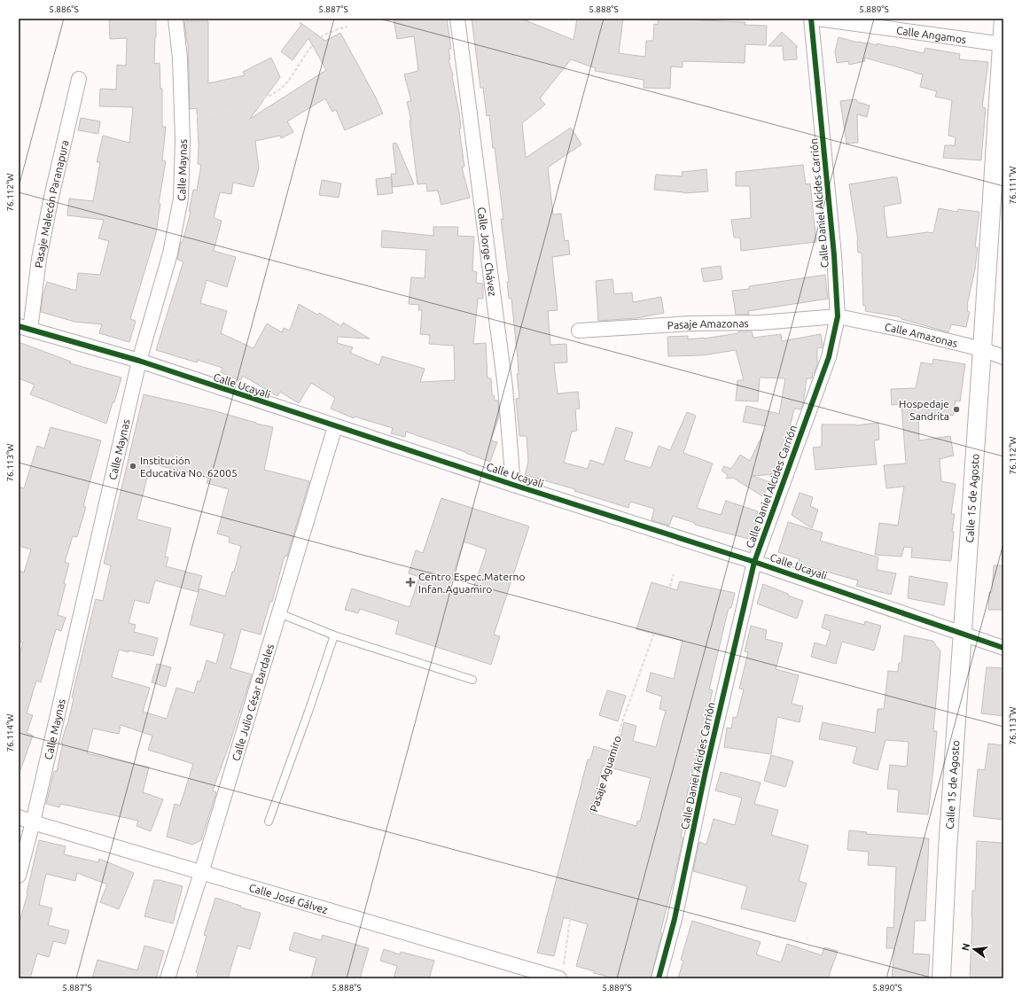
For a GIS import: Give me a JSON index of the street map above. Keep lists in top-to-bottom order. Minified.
{"streets":{"street":["Calle Angamos","Calle Maynas","Calle Daniel Alcides Carrión","Pasaje Malecón Paranapura","Calle Jorge Chávez","Pasaje Amazonas","Calle Amazonas","Calle Ucayali","Calle 15 de Agosto","Calle Julio César Bardales","Calle José Gálvez"],"path":["Pasaje Aguamiro"]},"crossings":[["Calle Angamos","Calle 15 de Agosto"],["Calle Maynas","Calle Ucayali"],["Calle Maynas","Calle José Gálvez"],["Calle Daniel Alcides Carrión","Pasaje Amazonas"],["Calle Daniel Alcides Carrión","Calle Amazonas"],["Calle Daniel Alcides Carrión","Calle Ucayali"],["Pasaje Malecón Paranapura","Calle Ucayali"],["Calle Jorge Chávez","Calle Ucayali"],["Pasaje Amazonas","Calle Amazonas"],["Calle Amazonas","Calle 15 de Agosto"],["Calle Ucayali","Calle 15 de Agosto"],["Calle Ucayali","Calle Julio César Bardales"],["Calle Julio César Bardales","Calle José Gálvez"]],"places":{"other":["Hospedaje Sandrita","Institución Educativa No. 62005"],"health":["Centro Espec.Materno Infan.Aguamiro"]},"north":"left","coordinates":["5.886°S","5.887°S","5.888°S","5.889°S","76.111°W","76.112°W","76.113°W","76.114°W","5.890°S"]}
